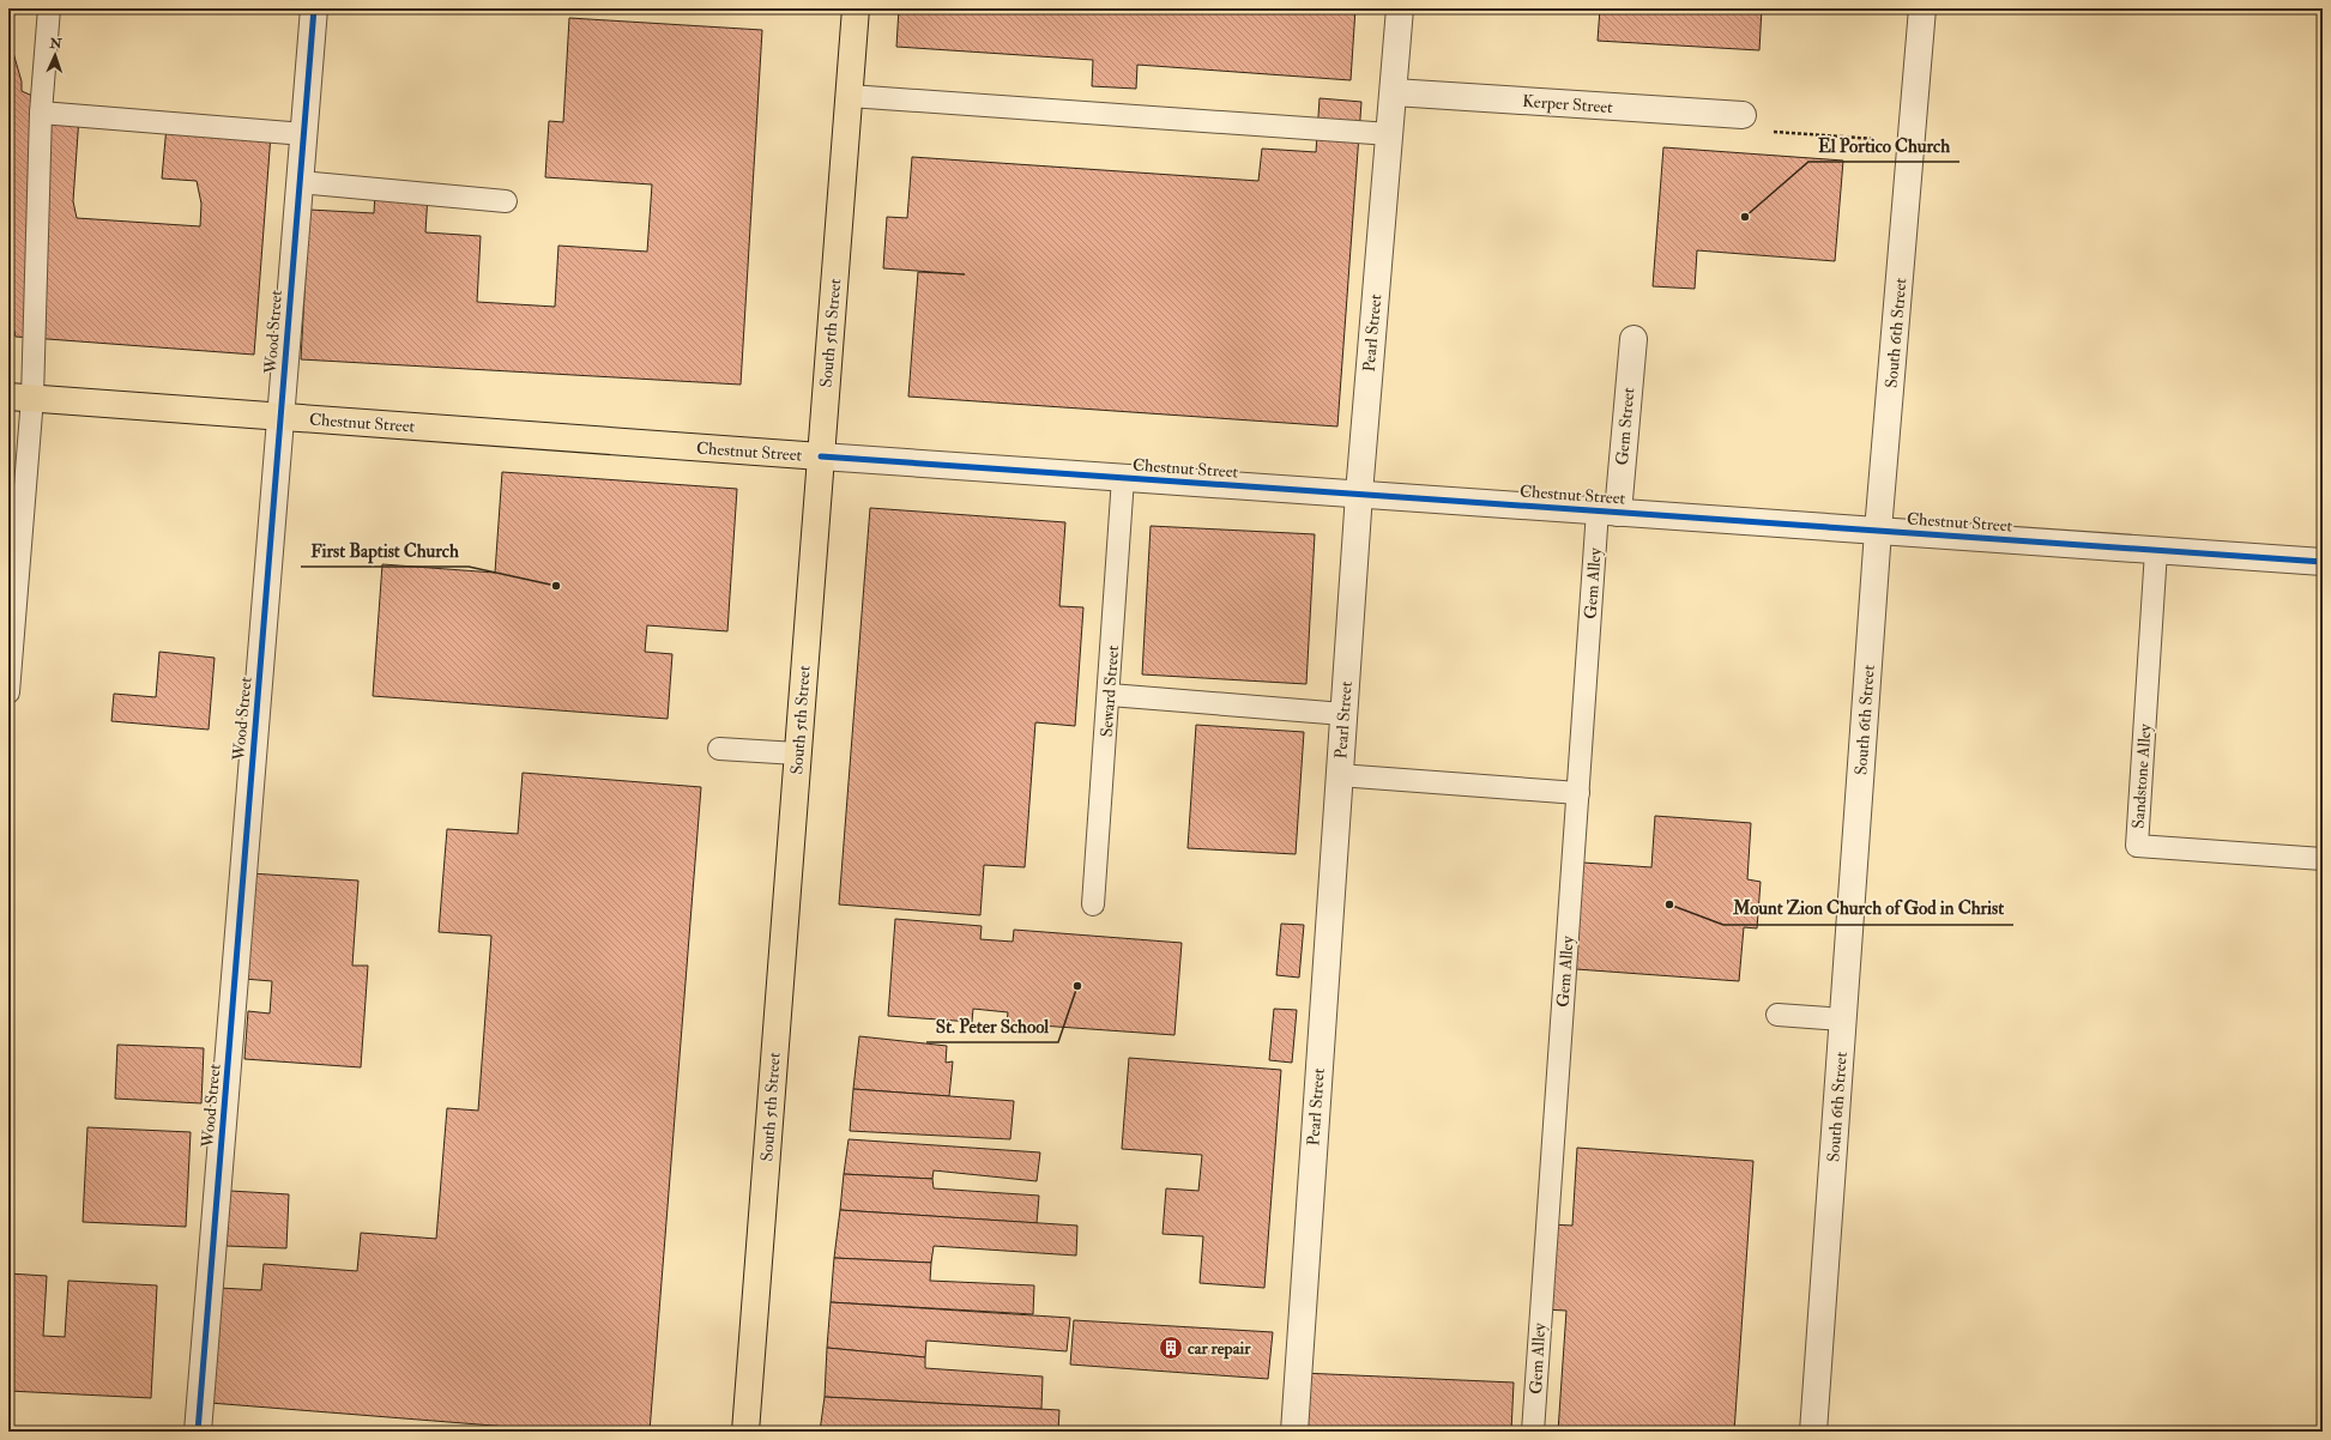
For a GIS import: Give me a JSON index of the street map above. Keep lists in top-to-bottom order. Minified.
{"streets":{"main road":["South 5th Street","Chestnut Street"],"street":["Kerper Street","Wood Street","Pearl Street","South 6th Street","Gem Street"],"lane":["Gem Alley","Seward Street","Sandstone Alley"]},"crossings":[["Kerper Street","Pearl Street"],["Wood Street","Chestnut Street"],["South 5th Street","Chestnut Street"],["Pearl Street","Chestnut Street"],["South 6th Street","Chestnut Street"],["Chestnut Street","Gem Street"],["Chestnut Street","Gem Alley"],["Chestnut Street","Seward Street"],["Chestnut Street","Sandstone Alley"],["Gem Street","Gem Alley"]],"places":{"other":["El Portico Church","First Baptist Church","Mount Zion Church of God in Christ","St. Peter School"],"building":["car repair"]},"north":"top"}
